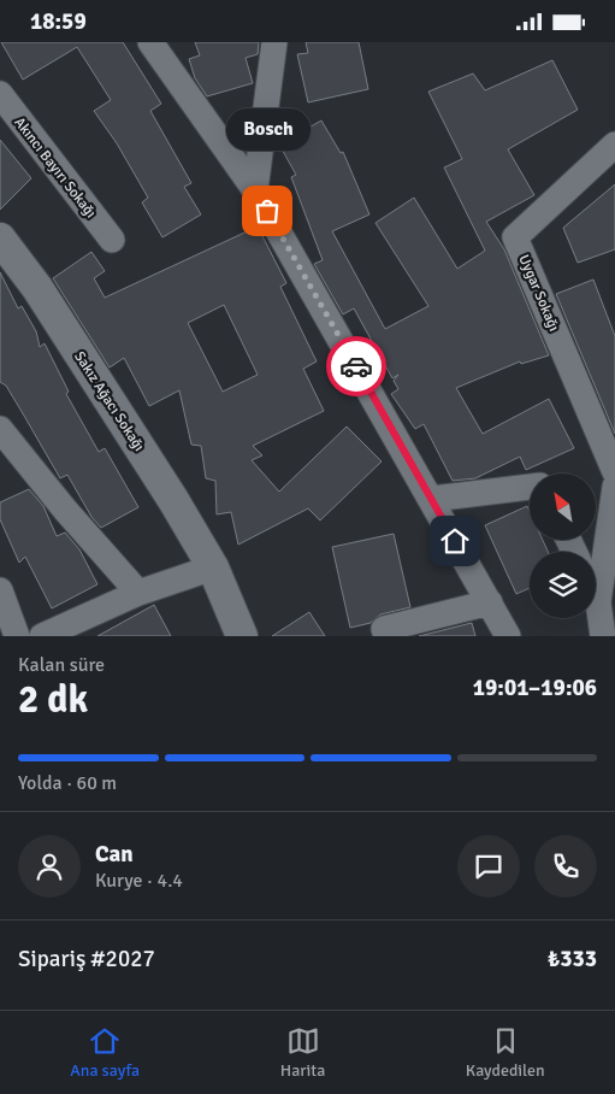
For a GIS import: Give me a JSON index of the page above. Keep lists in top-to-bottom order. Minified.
{"streets":{"street":["Akıncı Bayırı Sokağı","Uygar Sokağı","Sakız Ağacı Sokağı"]},"places":["Bosch"],"north":"top left","page":{"status":"18:59","bubble":"Bosch","heading":["2 dk","Kalan süre","19:01–19:06"],"panel":["Can","Kurye · 4.4","Sipariş #2027","₺333"],"bar":"Yolda · 60 m","tabs":["Ana sayfa","Harita","Kaydedilen"]}}
